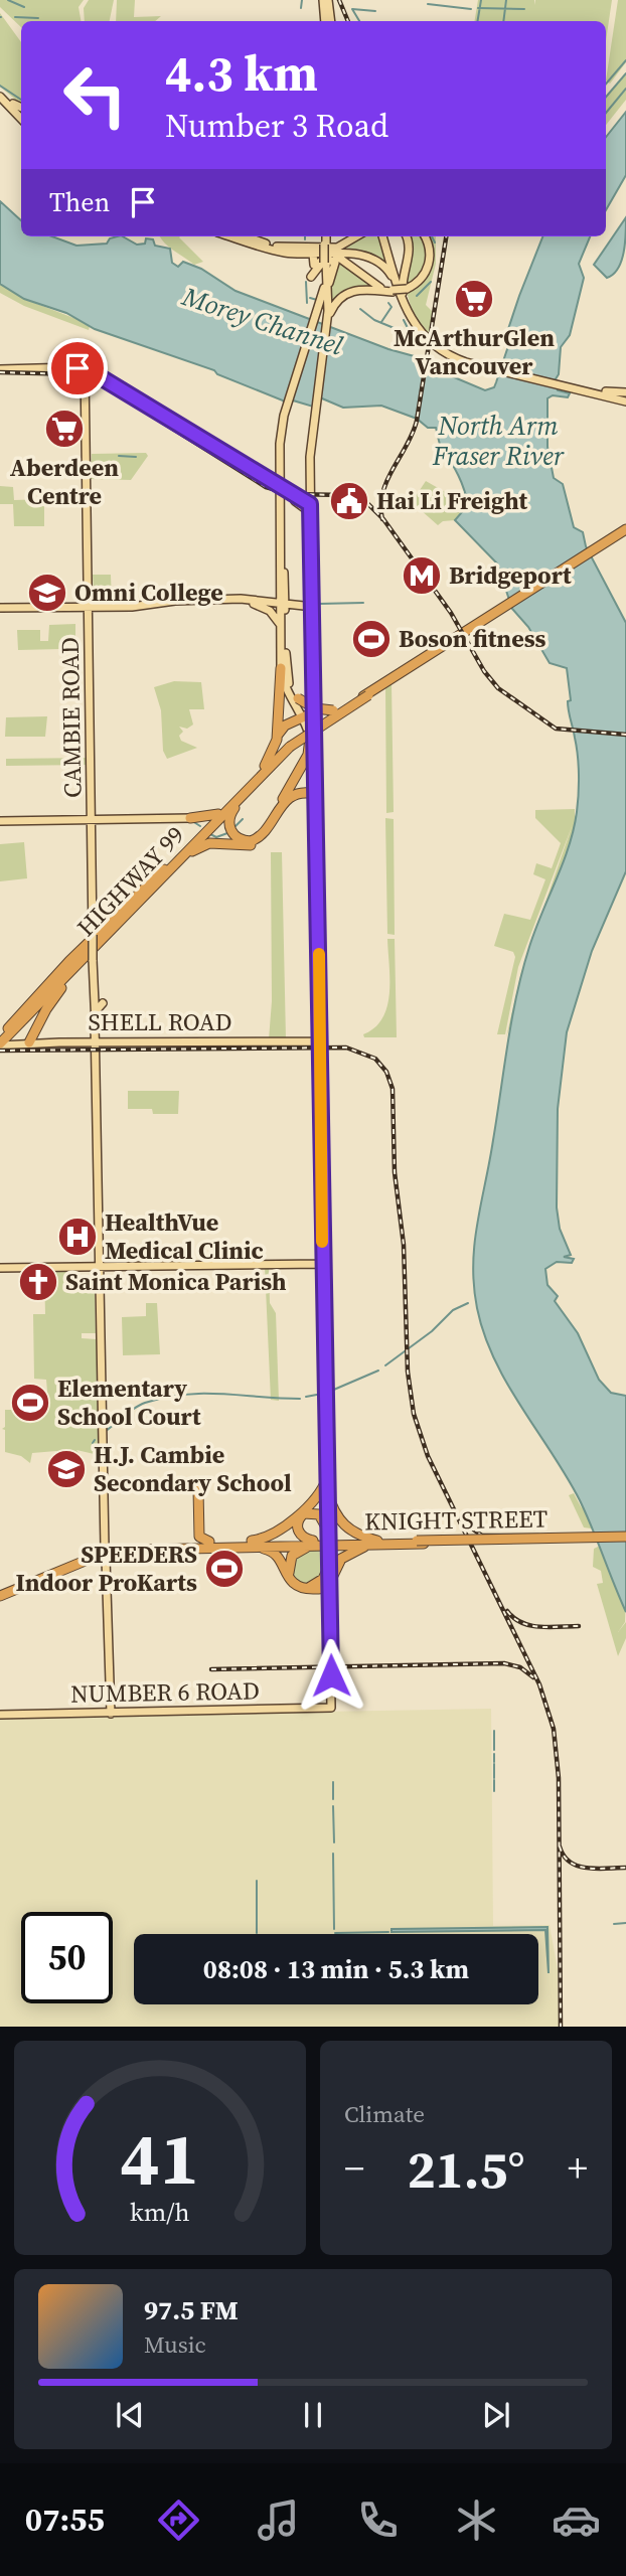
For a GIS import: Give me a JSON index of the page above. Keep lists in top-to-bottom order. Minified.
{"streets":{"highway":["HIGHWAY 99","KNIGHT STREET"],"main road":["CAMBIE ROAD","SHELL ROAD","NUMBER 6 ROAD"]},"crossings":[["CAMBIE ROAD","SHELL ROAD"],["CAMBIE ROAD","NUMBER 6 ROAD"],["HIGHWAY 99","SHELL ROAD"]],"water":["Morey Channel","North Arm Fraser River"],"places":{"supermarket":["McArthurGlen Vancouver","Aberdeen Centre"],"public building":["Hai Li Freight"],"metro station":["Bridgeport"],"school or university":["Omni College","H.J. Cambie Secondary School"],"sports":["Boson fitness","Elementary School Court","SPEEDERS Indoor ProKarts"],"hospital":["HealthVue Medical Clinic"],"church":["Saint Monica Parish"]},"page":{"turn":["4.3 km","Number 3 Road"],"then":"Then","limit":"50","trip":"08:08 · 13 min · 5.3 km","tile":"Climate","heat":["−","21.5°","+"],"song":["97.5 FM","Music"],"tabs":"07:55","gauge":["41","km/h"]}}
